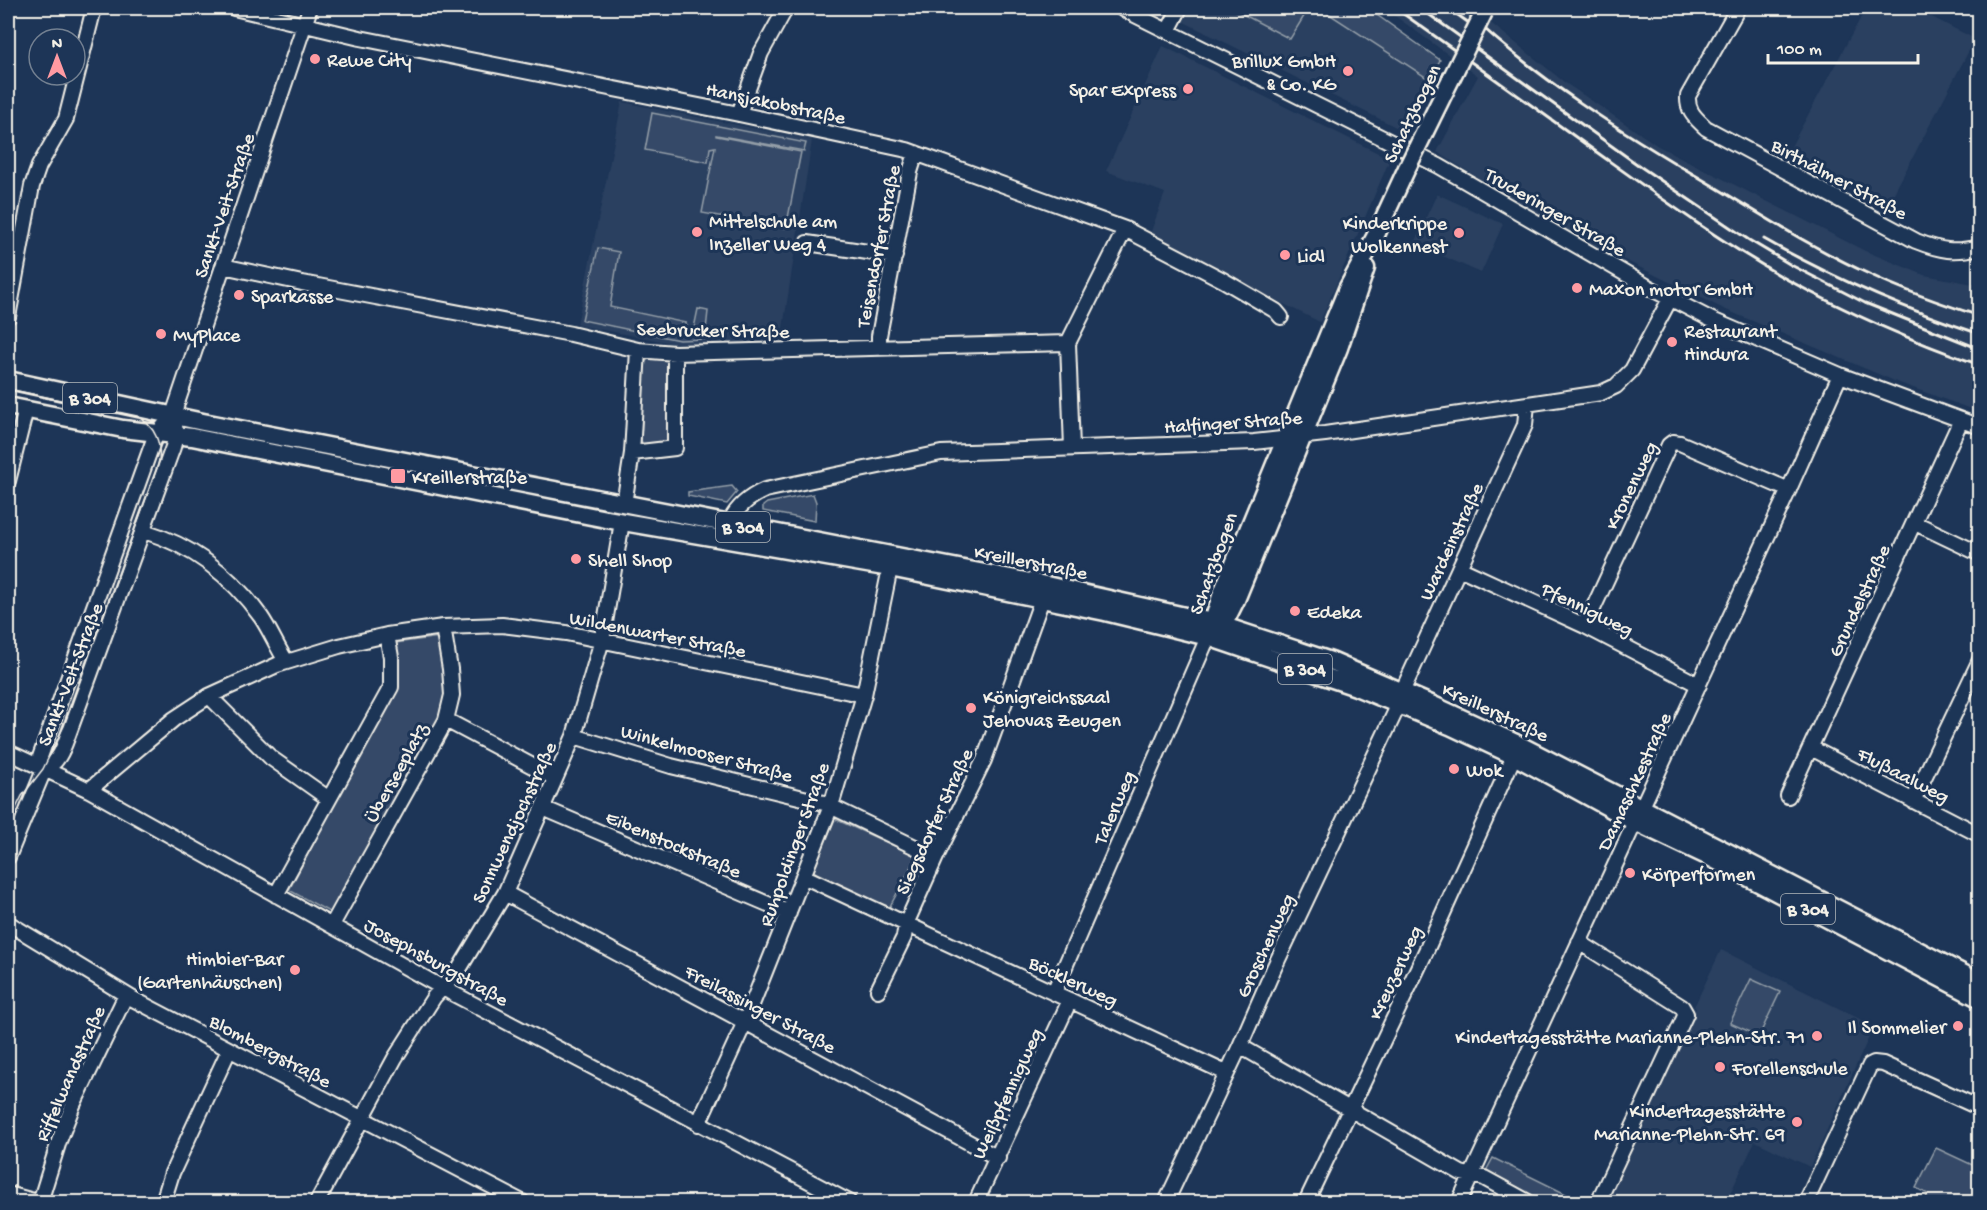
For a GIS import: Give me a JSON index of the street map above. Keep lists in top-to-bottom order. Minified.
{"streets":{"main road":["Schatzbogen","B 304","Kreillerstraße"],"street":["Hansjakobstraße","Birthälmer Straße","Sankt-Veit-Straße","Truderinger Straße","Teisendorfer Straße","Seebrucker Straße","Halfinger Straße","Kronenweg","Wardeinstraße","Grundelstraße","Pfennigweg","Wildenwarter Straße","Winkelmooser Straße","Überseeplatz","Flußaalweg","Damaschkestraße","Talerweg","Siegsdorfer Straße","Sonnwendjochstraße","Eibenstockstraße","Ruhpoldinger Straße","Groschenweg","Josephsburgstraße","Kreuzerweg","Böcklerweg","Freilassinger Straße","Blombergstraße","Riffelwandstraße","Weißpfennigweg"]},"crossings":[["Hansjakobstraße","Sankt-Veit-Straße"],["Hansjakobstraße","Teisendorfer Straße"],["Schatzbogen","Halfinger Straße"],["Schatzbogen","Kreillerstraße"],["Schatzbogen","Talerweg"],["Sankt-Veit-Straße","Seebrucker Straße"],["Sankt-Veit-Straße","Kreillerstraße"],["Sankt-Veit-Straße","Josephsburgstraße"],["Truderinger Straße","Halfinger Straße"],["Truderinger Straße","Grundelstraße"],["Truderinger Straße","Damaschkestraße"],["Teisendorfer Straße","Seebrucker Straße"],["Halfinger Straße","Wardeinstraße"],["Halfinger Straße","Kreillerstraße"],["Kronenweg","Pfennigweg"],["Kronenweg","Damaschkestraße"],["Wardeinstraße","Kreillerstraße"],["Wardeinstraße","Pfennigweg"],["Wardeinstraße","Groschenweg"],["Kreillerstraße","Damaschkestraße"],["Kreillerstraße","Talerweg"],["Kreillerstraße","Siegsdorfer Straße"],["Kreillerstraße","Sonnwendjochstraße"],["Kreillerstraße","Ruhpoldinger Straße"],["Kreillerstraße","Groschenweg"],["Kreillerstraße","Kreuzerweg"],["Grundelstraße","Flußaalweg"],["Pfennigweg","Damaschkestraße"],["Wildenwarter Straße","Überseeplatz"],["Wildenwarter Straße","Sonnwendjochstraße"],["Wildenwarter Straße","Ruhpoldinger Straße"],["Wildenwarter Straße","Josephsburgstraße"],["Winkelmooser Straße","Siegsdorfer Straße"],["Winkelmooser Straße","Sonnwendjochstraße"],["Winkelmooser Straße","Ruhpoldinger Straße"],["Überseeplatz","Josephsburgstraße"],["Talerweg","Böcklerweg"],["Siegsdorfer Straße","Böcklerweg"],["Sonnwendjochstraße","Eibenstockstraße"],["Sonnwendjochstraße","Josephsburgstraße"],["Sonnwendjochstraße","Freilassinger Straße"],["Sonnwendjochstraße","Blombergstraße"],["Eibenstockstraße","Ruhpoldinger Straße"],["Ruhpoldinger Straße","Josephsburgstraße"],["Ruhpoldinger Straße","Böcklerweg"],["Ruhpoldinger Straße","Freilassinger Straße"],["Groschenweg","Böcklerweg"],["Böcklerweg","Weißpfennigweg"],["Freilassinger Straße","Weißpfennigweg"],["Blombergstraße","Riffelwandstraße"]],"places":{"other":["Rewe City","Brillux GmbH & Co. KG","Spar Express","Mittelschule am Inzeller Weg 4","Kinderkrippe Wolkennest","Lidl","Maxon motor GmbH","Sparkasse","MyPlace","Restaurant Hindura","Shell Shop","Edeka","Königreichssaal Jehovas Zeugen","Wok","Körperformen","Himbier-Bar (Gartenhäuschen)","Il Sommelier","Kindertagesstätte Marianne-Plehn-Str. 71","Forellenschule","Kindertagesstätte Marianne-Plehn-Str. 69"],"transit":["Kreillerstraße"]},"scale_bar":"100 m","north":"top"}
